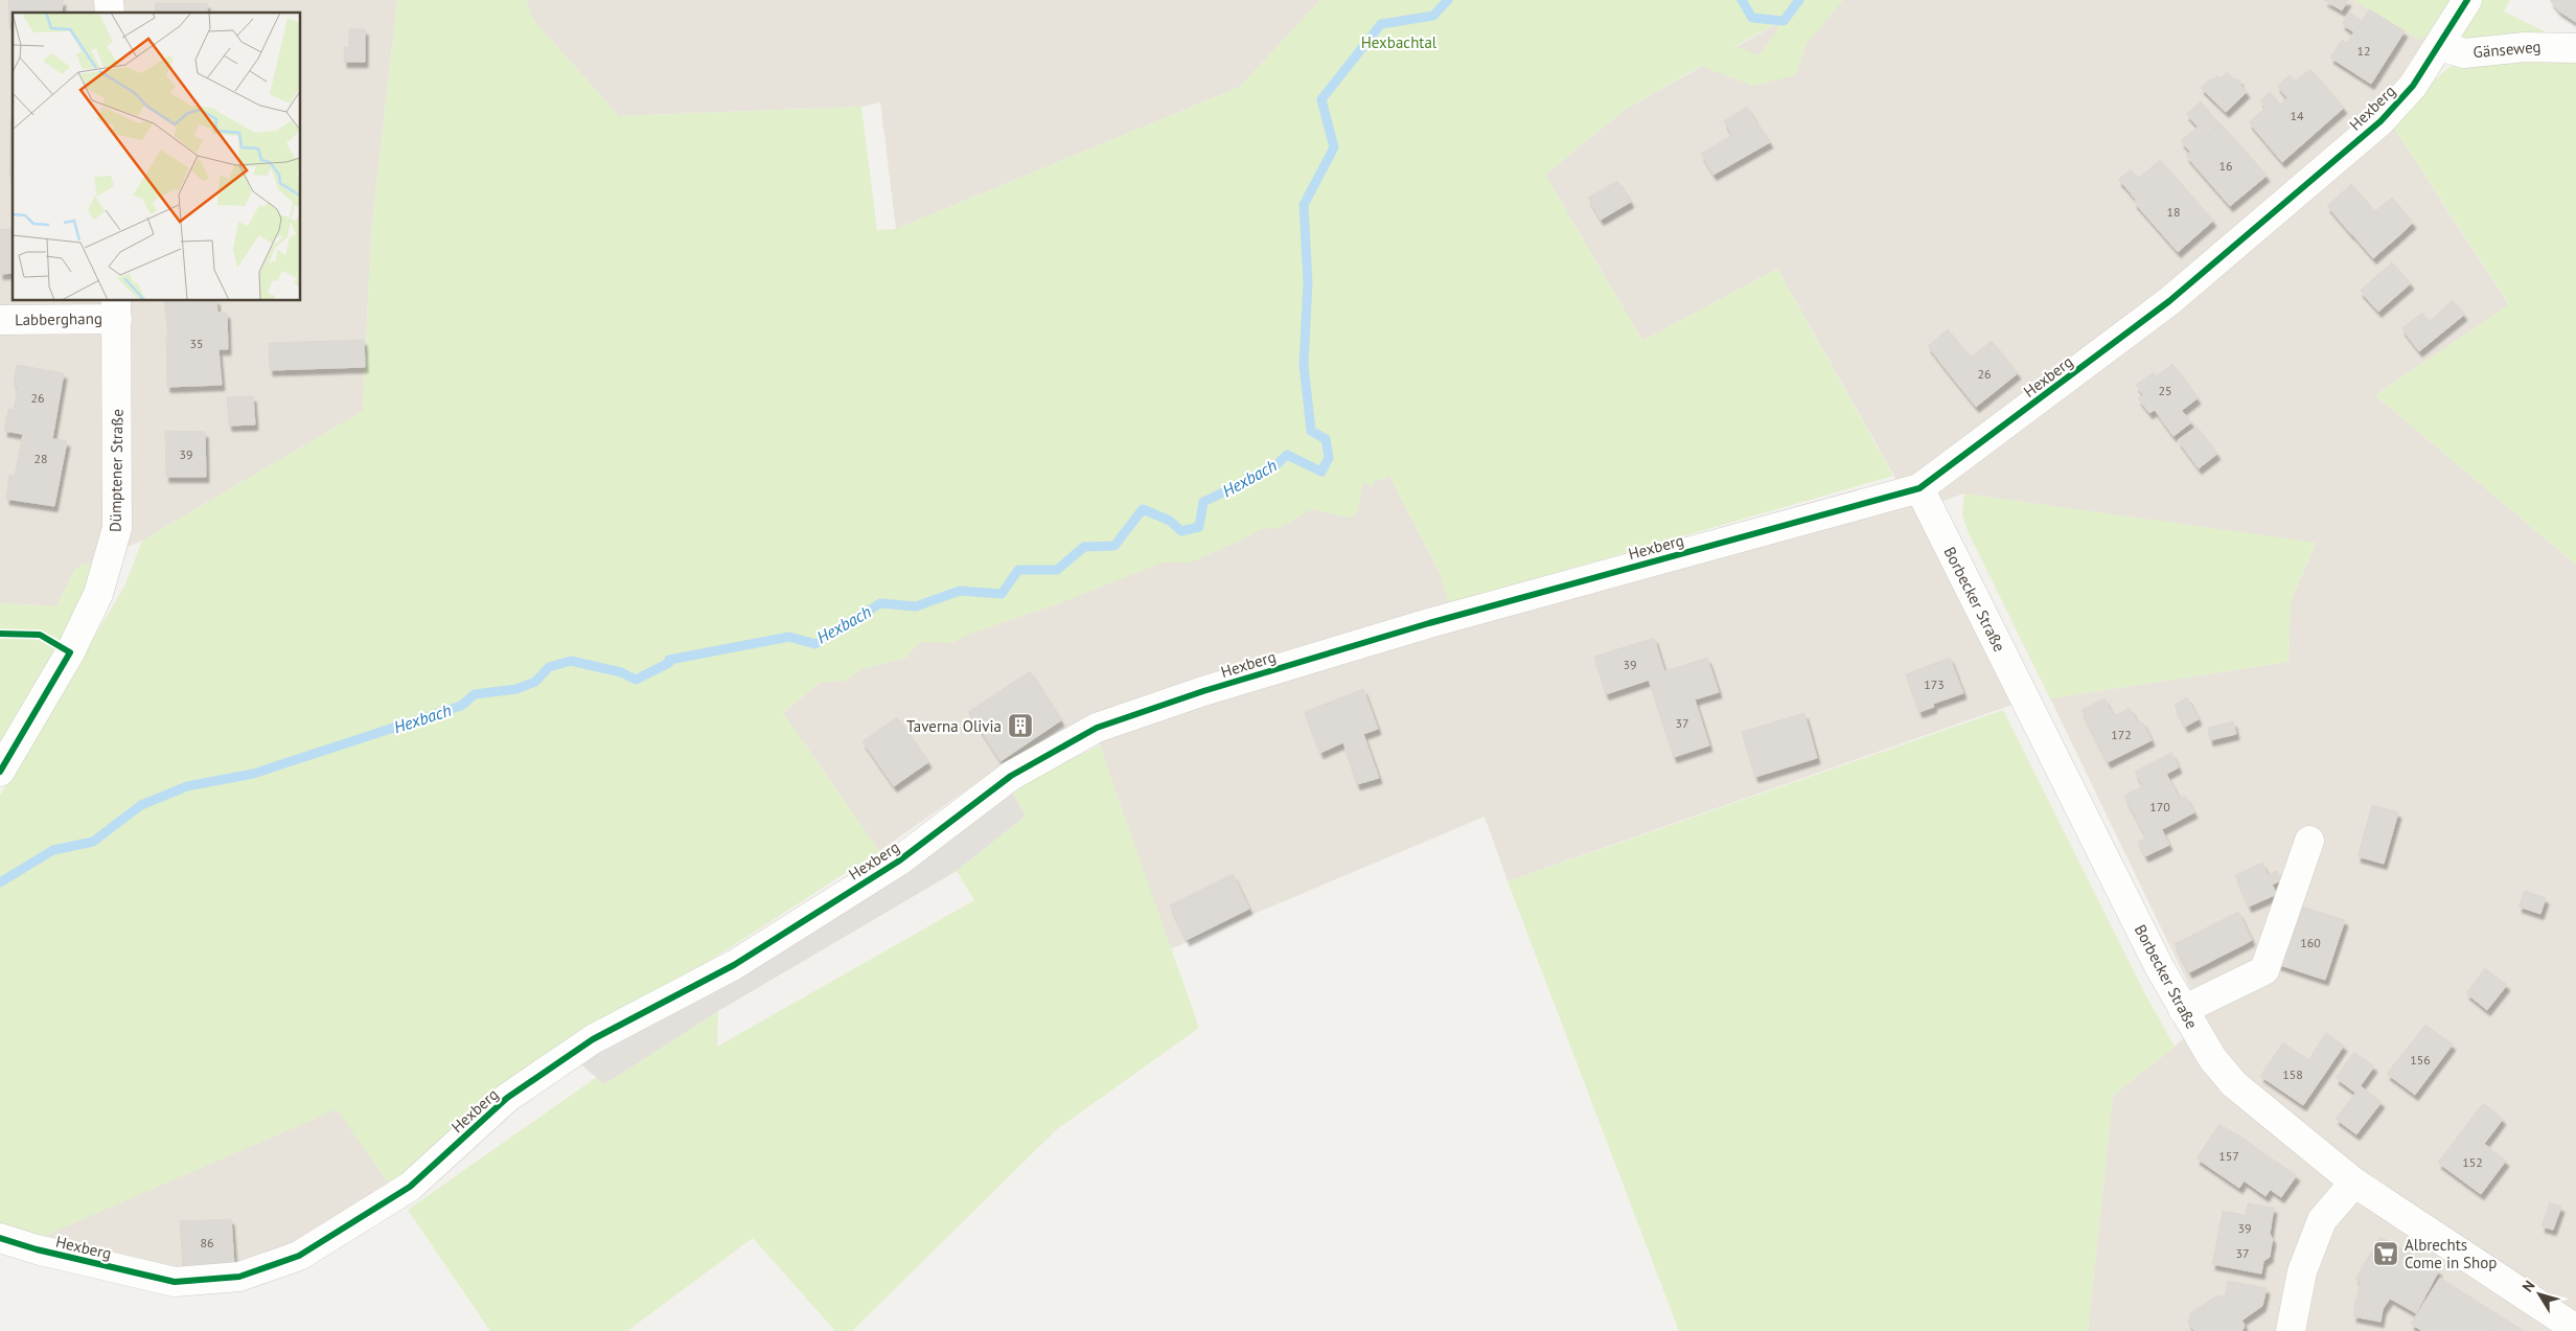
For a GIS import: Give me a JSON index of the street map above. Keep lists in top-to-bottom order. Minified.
{"streets":{"street":["Gänseweg","Hexberg","Labberghang","Dümptener Straße","Borbecker Straße"]},"crossings":[["Gänseweg","Hexberg"],["Hexberg","Borbecker Straße"],["Labberghang","Dümptener Straße"]],"water":["Hexbach"],"parks":["Hexbachtal"],"places":{"building":["Taverna Olivia"],"supermarket":["Albrechts Come in Shop"]},"house_numbers":["12","14","16","18","35","26","25","26","39","28","39","173","37","172","170","160","156","158","157","152","39","86","37"],"north":"top left"}
